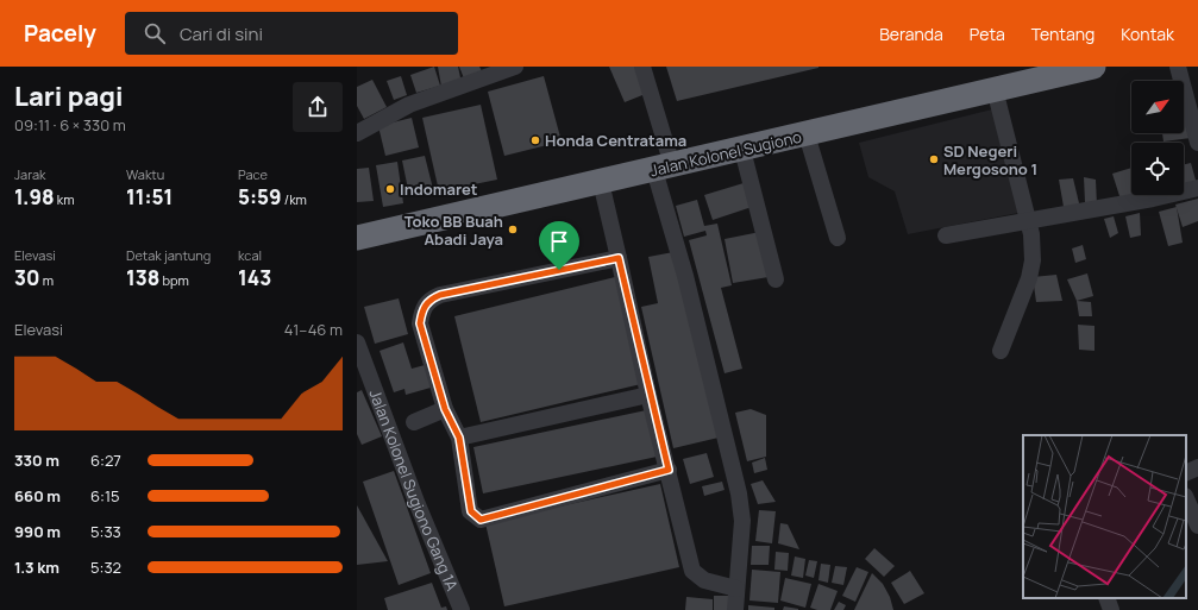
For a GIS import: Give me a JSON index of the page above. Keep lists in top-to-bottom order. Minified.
{"streets":{"highway":["Jalan Kolonel Sugiono"],"street":["Jalan Kolonel Sugiono Gang 1A"]},"places":["Honda Centratama","SD Negeri Mergosono 1","Indomaret","Toko BB Buah Abadi Jaya"],"north":"top right","page":{"header":"Pacely","search":"Cari di sini","nav":["Beranda","Peta","Tentang","Kontak"],"heading":["Lari pagi","09:11 · 6 × 330 m"],"stats":[["Jarak","1.98 km"],["Waktu","11:51"],["Pace","5:59 /km"],["Elevasi","30 m"],["Detak jantung","138 bpm"],["kcal","143"]],"chart":["Elevasi","41–46 m"],"list":[{"name":"330 m","note":"6:27"},{"name":"660 m","note":"6:15"},{"name":"990 m","note":"5:33"},{"name":"1.3 km","note":"5:32"}]}}
